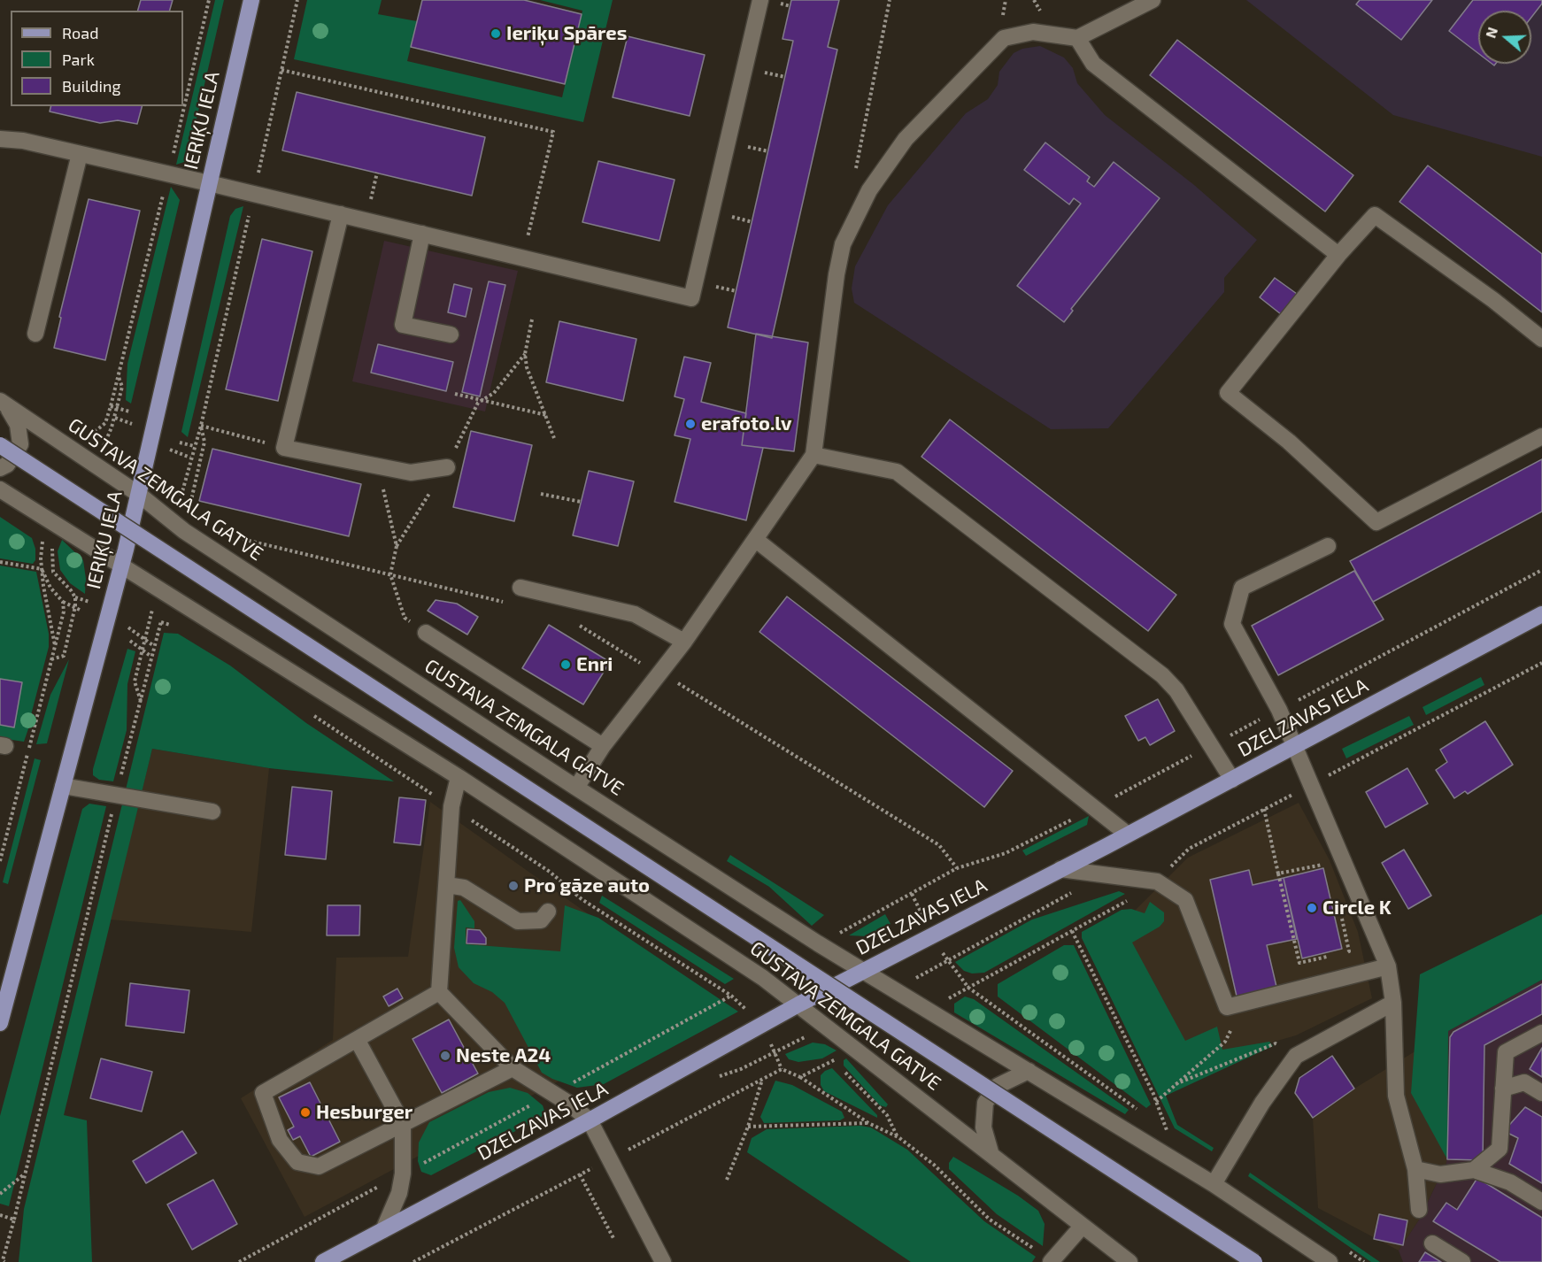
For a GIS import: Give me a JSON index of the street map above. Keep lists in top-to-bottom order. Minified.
{"streets":{"main road":["IERIĶU IELA","GUSTAVA ZEMGALA GATVE","DZELZAVAS IELA"]},"crossings":[["IERIĶU IELA","GUSTAVA ZEMGALA GATVE"],["GUSTAVA ZEMGALA GATVE","DZELZAVAS IELA"]],"places":["Ieriķu Spāres","erafoto.lv","Enri","Pro gāze auto","Circle K","Neste A24","Hesburger"],"legend":["Road","Park","Building"],"north":"left"}
